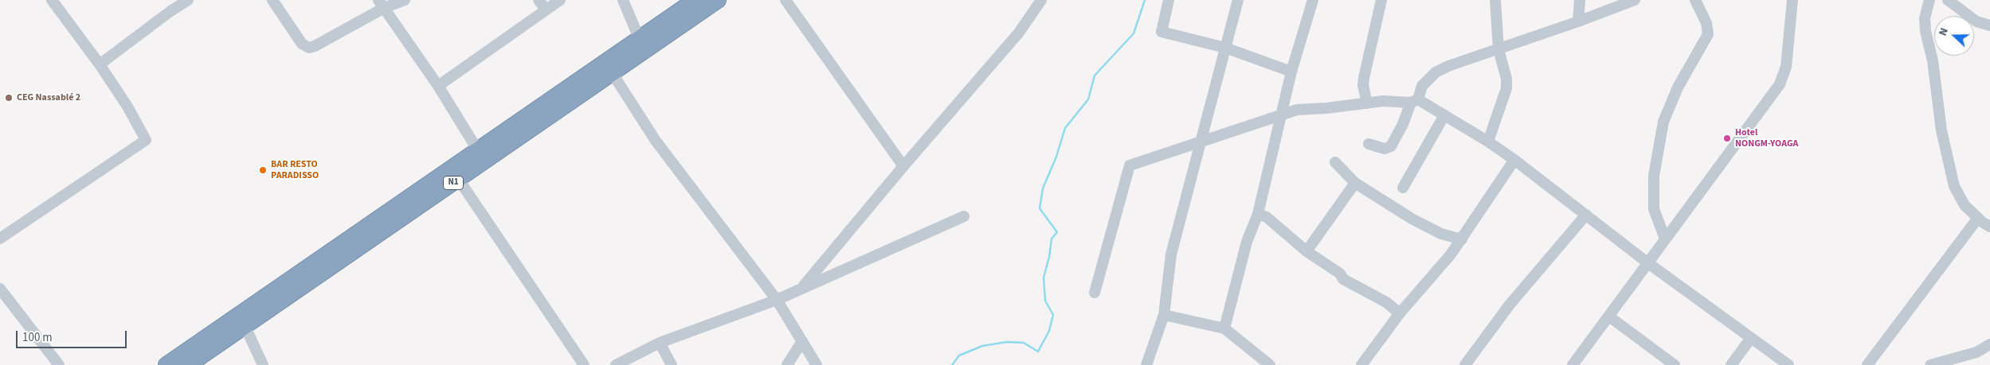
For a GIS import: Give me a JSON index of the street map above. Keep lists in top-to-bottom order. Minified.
{"streets":{"highway":["N1"]},"places":["CEG Nassablé 2","Hotel NONGM-YOAGA","BAR RESTO PARADISSO"],"scale_bar":"100 m","north":"left"}
